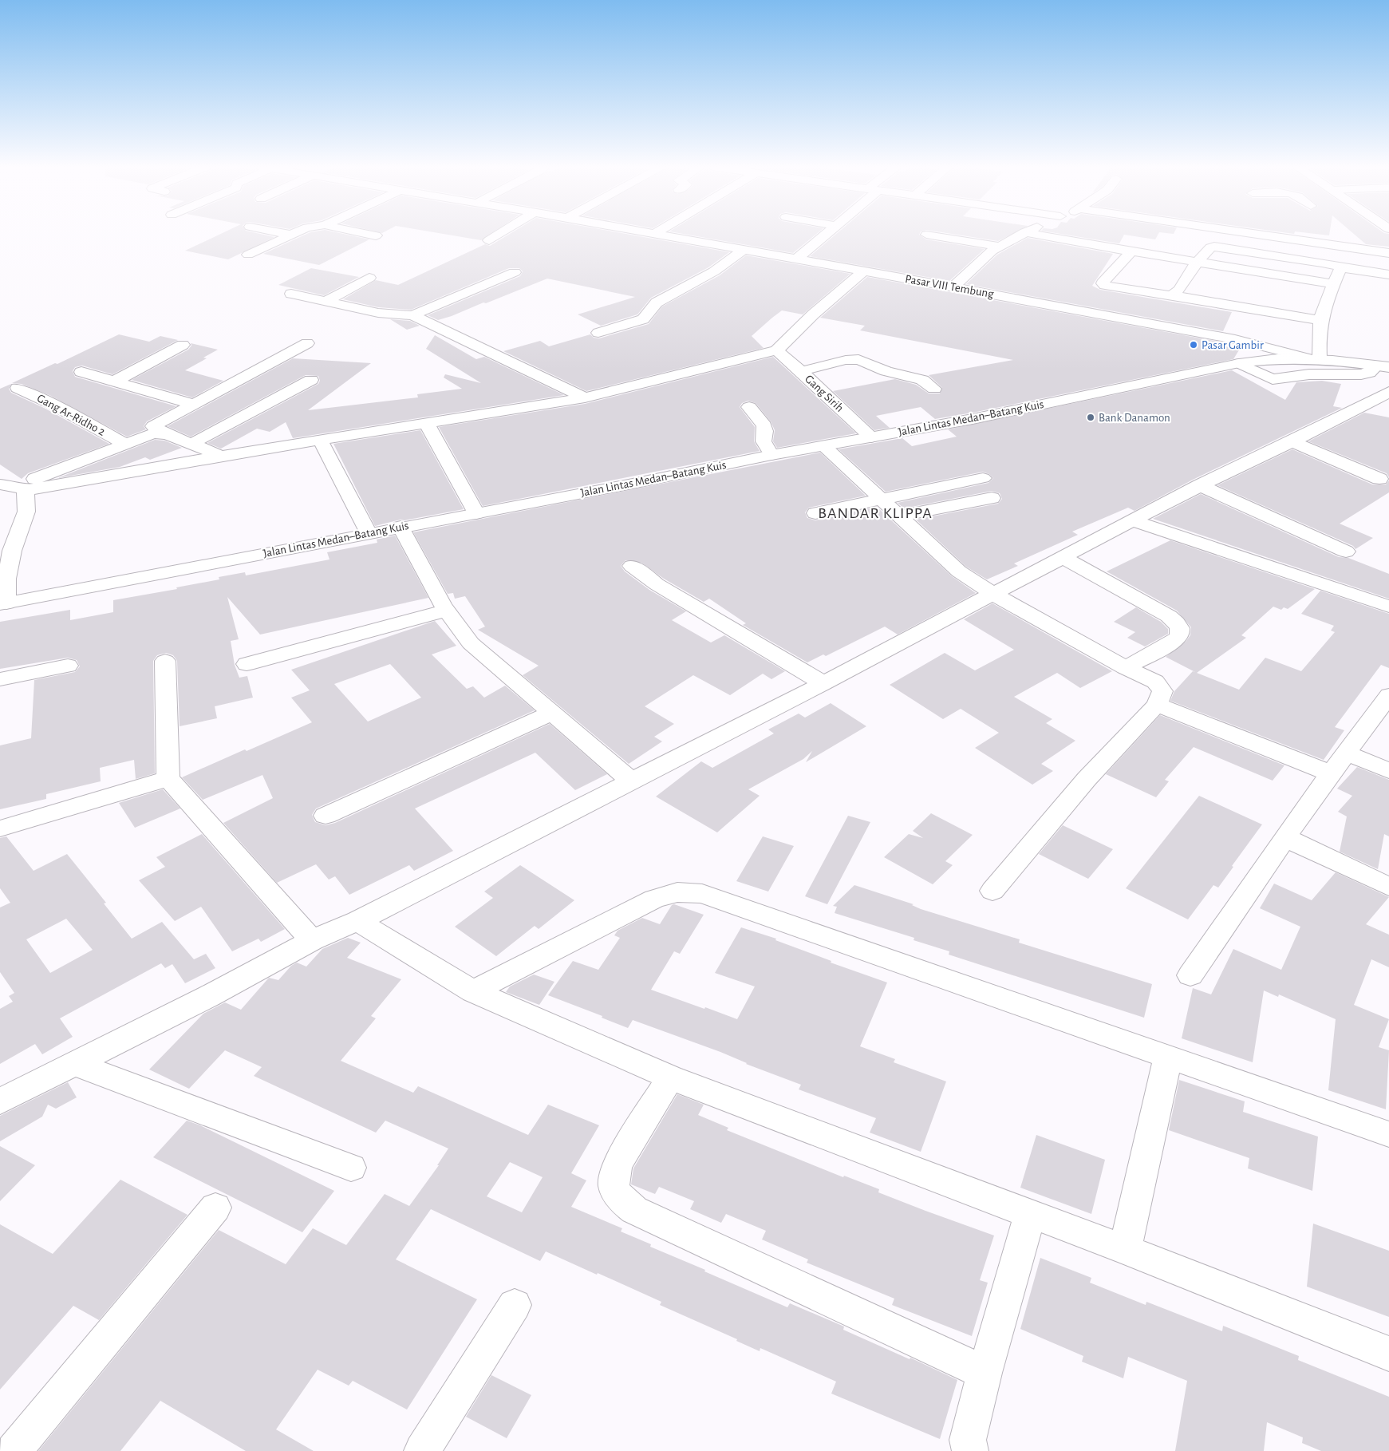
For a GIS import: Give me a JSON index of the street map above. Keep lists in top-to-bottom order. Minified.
{"streets":{"main road":["Pasar VIII Tembung","Gang Sirih","Gang Ar-Ridho 2","Jalan Lintas Medan–Batang Kuis"]},"crossings":[["Pasar VIII Tembung","Jalan Lintas Medan–Batang Kuis"],["Gang Sirih","Jalan Lintas Medan–Batang Kuis"]],"districts":["BANDAR KLIPPA"],"places":["Pasar Gambir","Bank Danamon"]}
